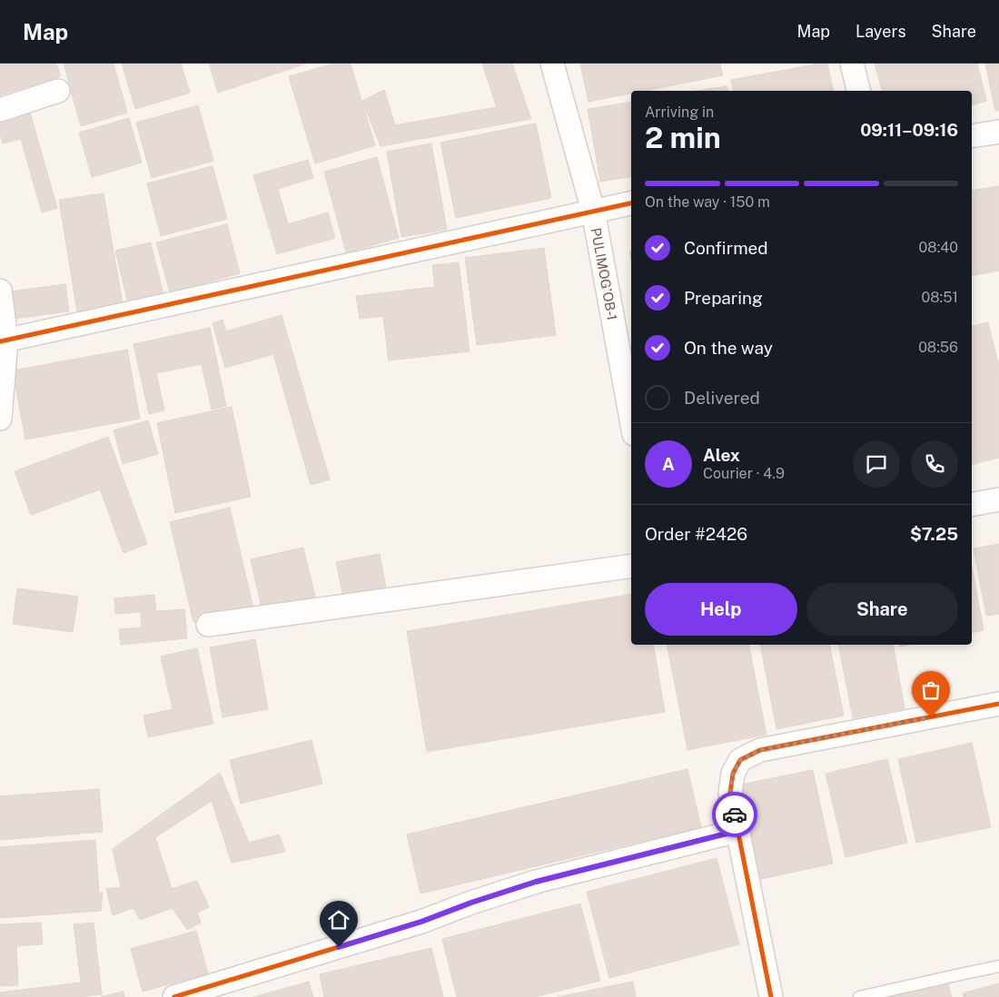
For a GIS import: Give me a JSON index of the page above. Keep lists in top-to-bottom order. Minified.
{"streets":{"street":["PULIMOG’OB-1"]},"page":{"header":"Map","nav":["Map","Layers","Share"],"heading":["2 min","Arriving in","09:11–09:16"],"panel":["Alex","Courier · 4.9","Order #2426","$7.25"],"bar":"On the way · 150 m","list":[["Confirmed","08:40"],["Preparing","08:51"],["On the way","08:56"],"Delivered"],"round":"A","buttons":["Help","Share"]}}
